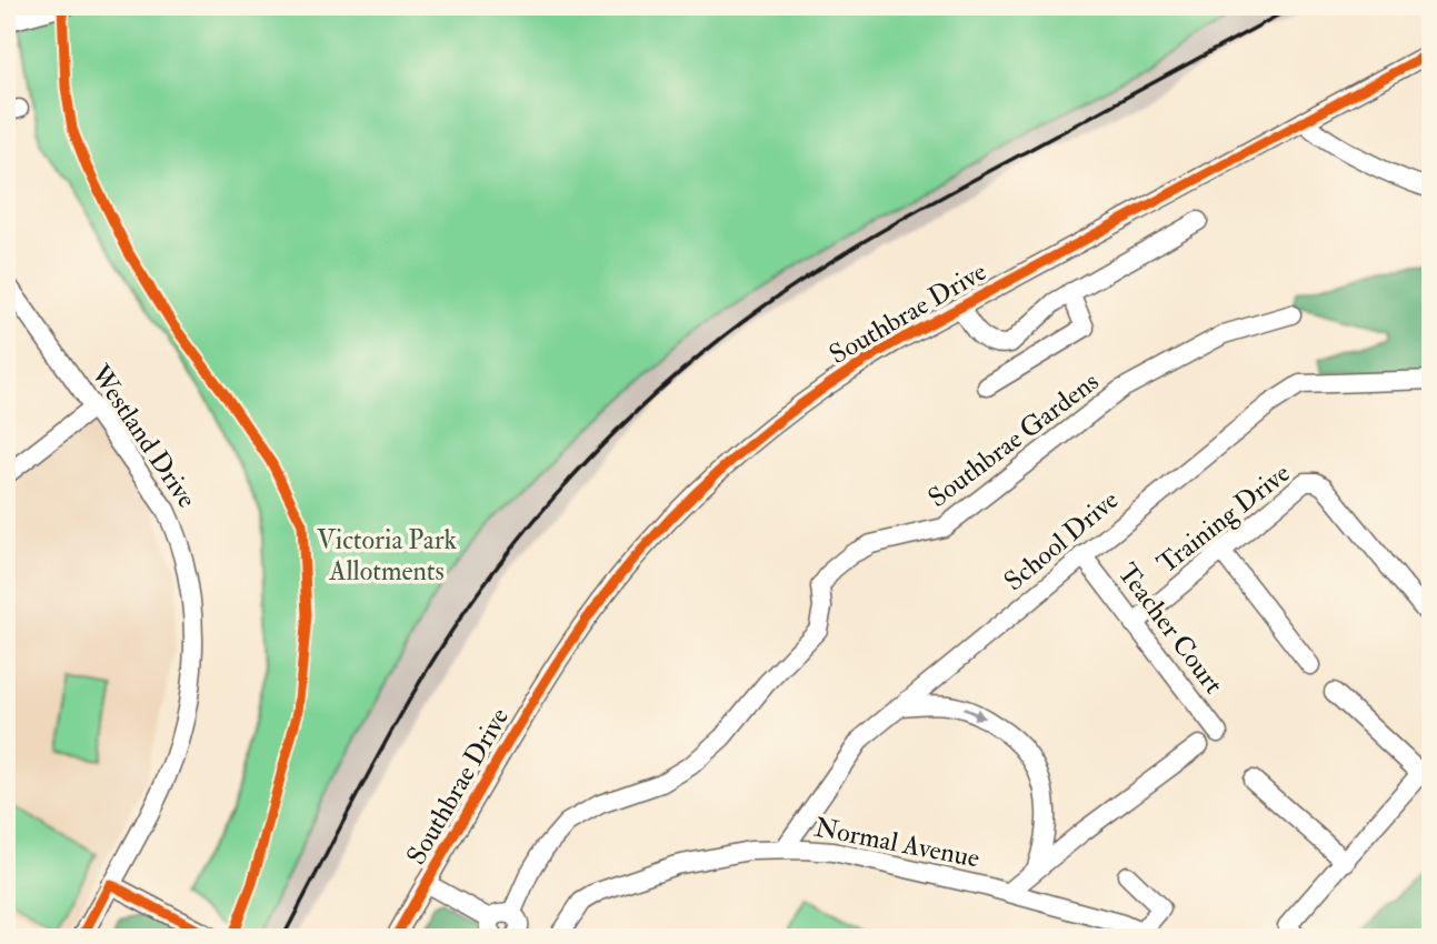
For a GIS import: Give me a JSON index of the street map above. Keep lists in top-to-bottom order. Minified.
{"streets":{"street":["Southbrae Drive","Westland Drive","Southbrae Gardens","Training Drive","School Drive","Teacher Court","Normal Avenue"]},"crossings":[["Training Drive","Teacher Court"],["School Drive","Teacher Court"],["School Drive","Normal Avenue"]],"parks":["Victoria Park Allotments"]}
